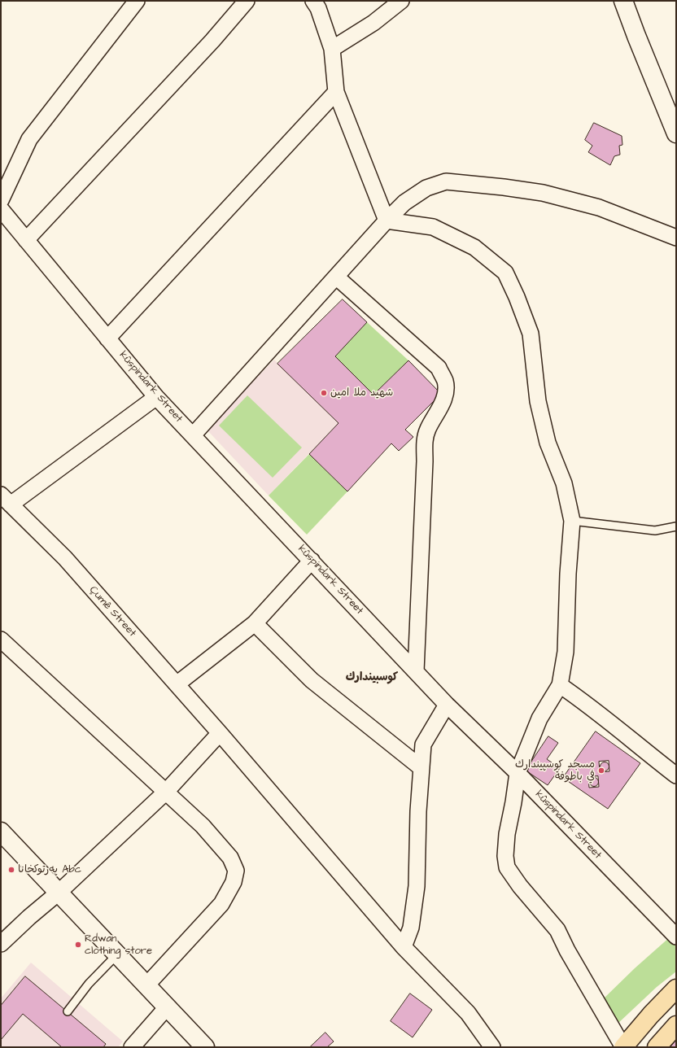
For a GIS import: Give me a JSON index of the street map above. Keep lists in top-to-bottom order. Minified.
{"streets":{"street":["kûspindark Street","Çumê Street"]},"districts":["كوسبيندارك"],"places":["شهيد ملا امين","مسجد كوسپيندارك في باطوفة","په‌رتوكخانا Abc","Rdwan clothing store"]}
